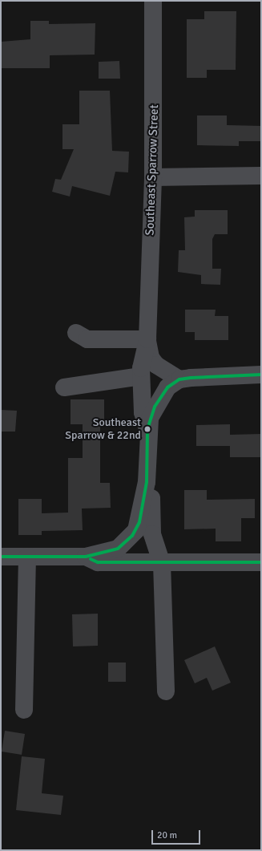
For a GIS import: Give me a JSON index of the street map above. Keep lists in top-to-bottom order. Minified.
{"streets":{"street":["Southeast Sparrow Street"]},"places":["Southeast Sparrow & 22nd"],"scale_bar":"20 m"}
